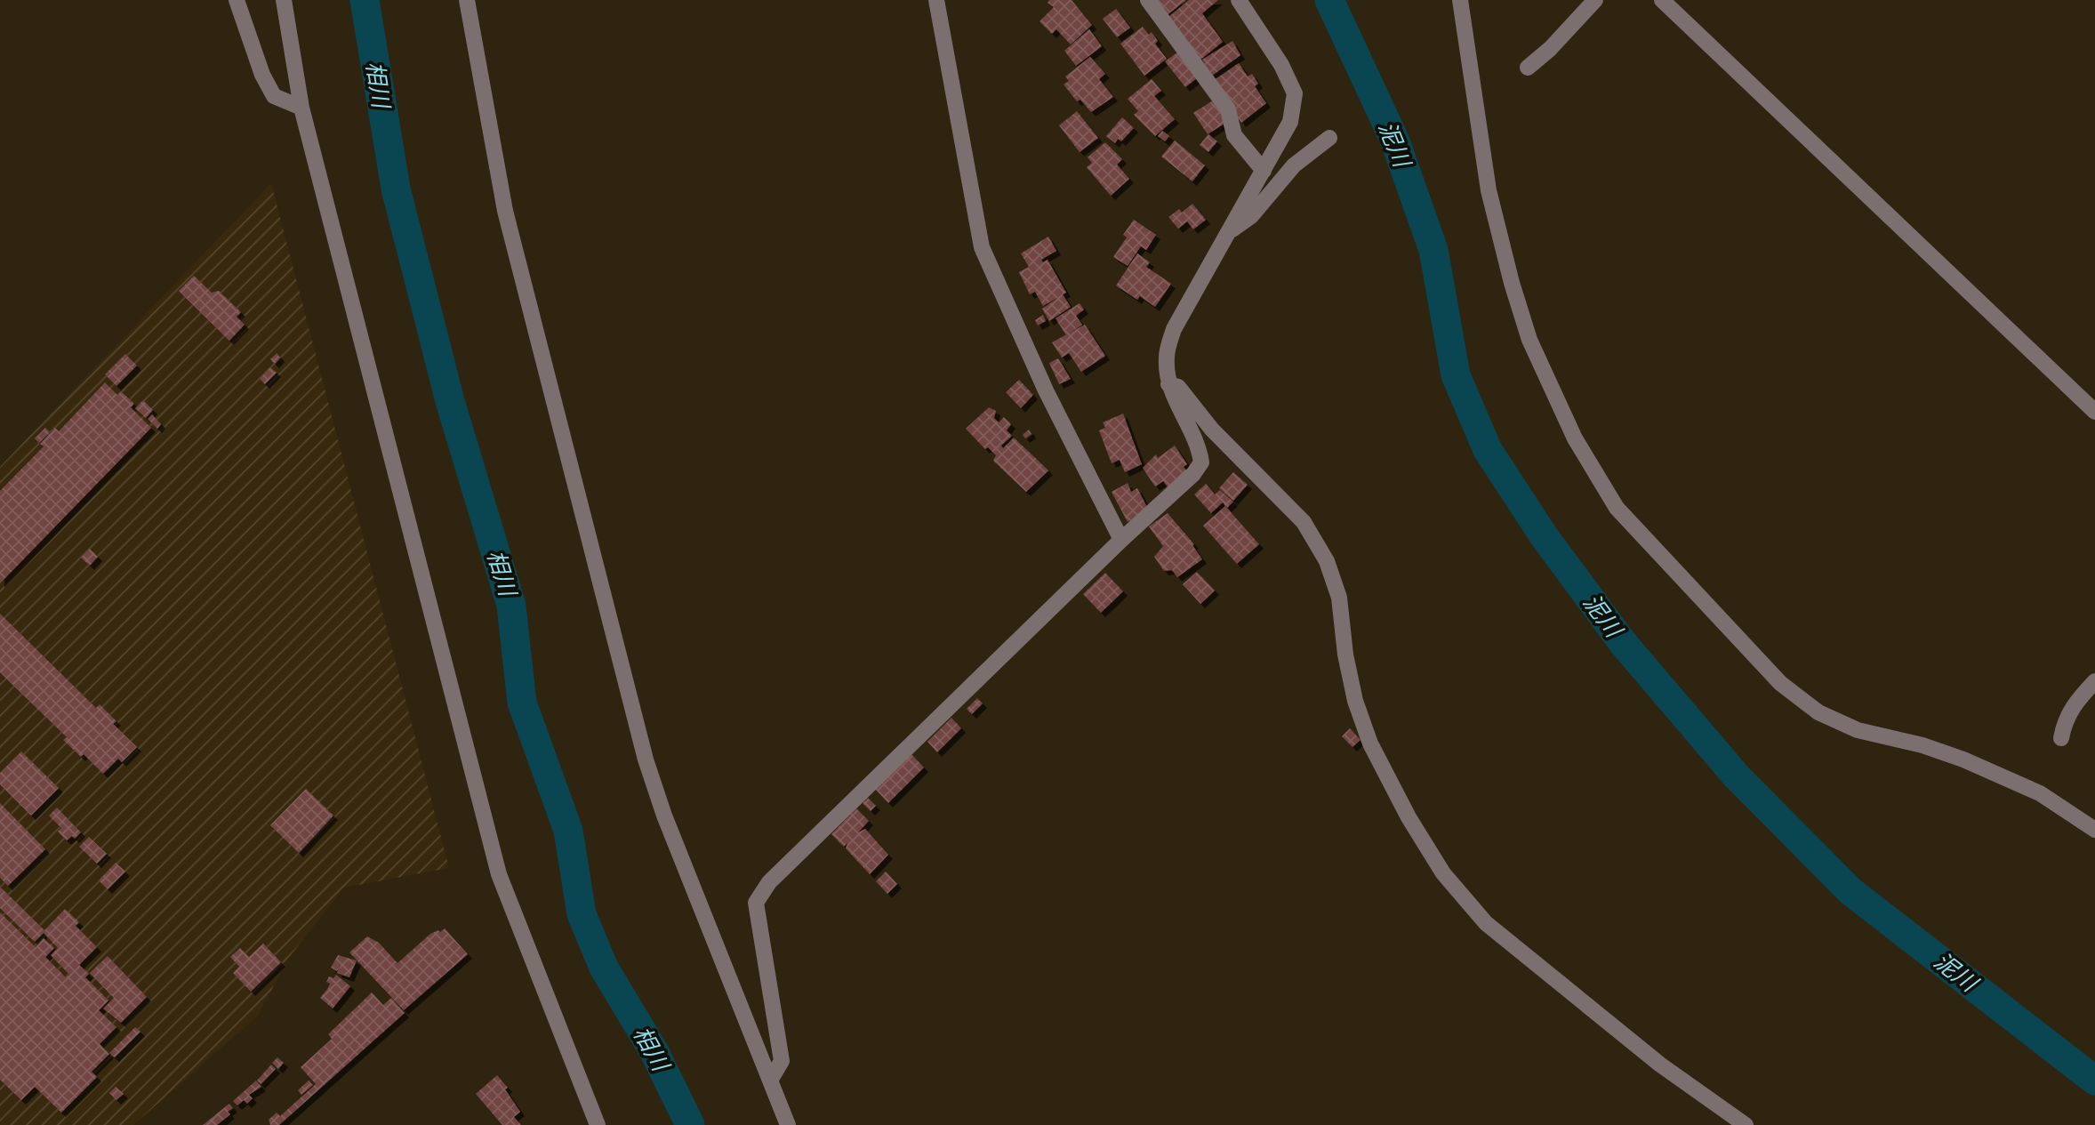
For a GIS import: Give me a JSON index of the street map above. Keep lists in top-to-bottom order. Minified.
{"water":["相川","泥川"]}
